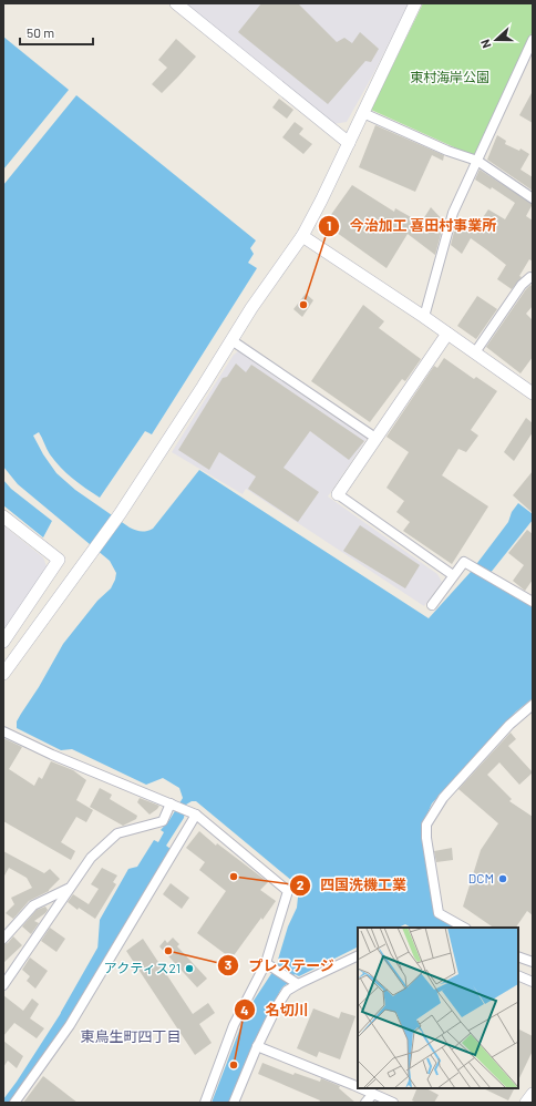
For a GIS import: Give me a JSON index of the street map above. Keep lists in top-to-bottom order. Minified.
{"districts":["東鳥生町四丁目"],"parks":["東村海岸公園"],"places":["今治加工 喜田村事業所","四国洗機工業","DCM","プレステージ","アクティス21","名切川"],"scale_bar":"50 m","north":"left"}
